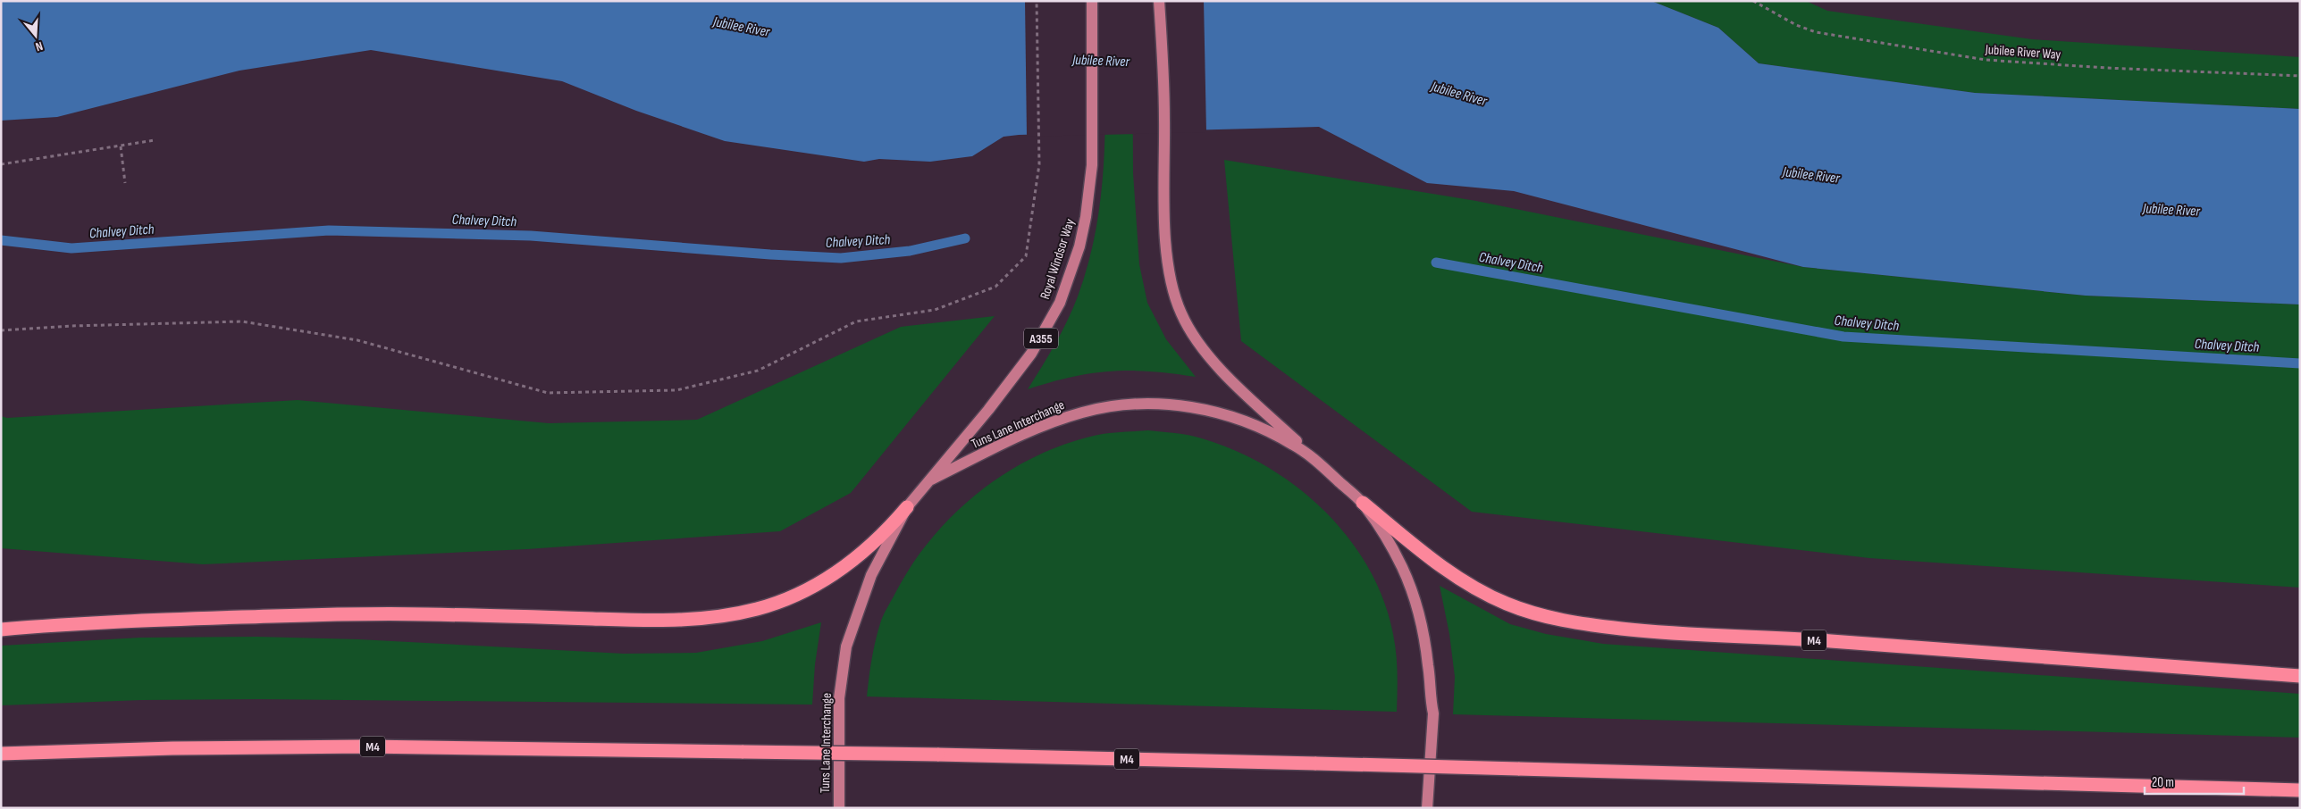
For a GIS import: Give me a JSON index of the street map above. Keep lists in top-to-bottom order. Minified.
{"streets":{"highway":["M4"],"main road":["Royal Windsor Way","A355","Tuns Lane Interchange"],"path":["Jubilee River Way"]},"crossings":[["Royal Windsor Way","Tuns Lane Interchange"],["Tuns Lane Interchange","M4"]],"water":["Jubilee River","Chalvey Ditch"],"scale_bar":"20 m","north":"bottom"}
